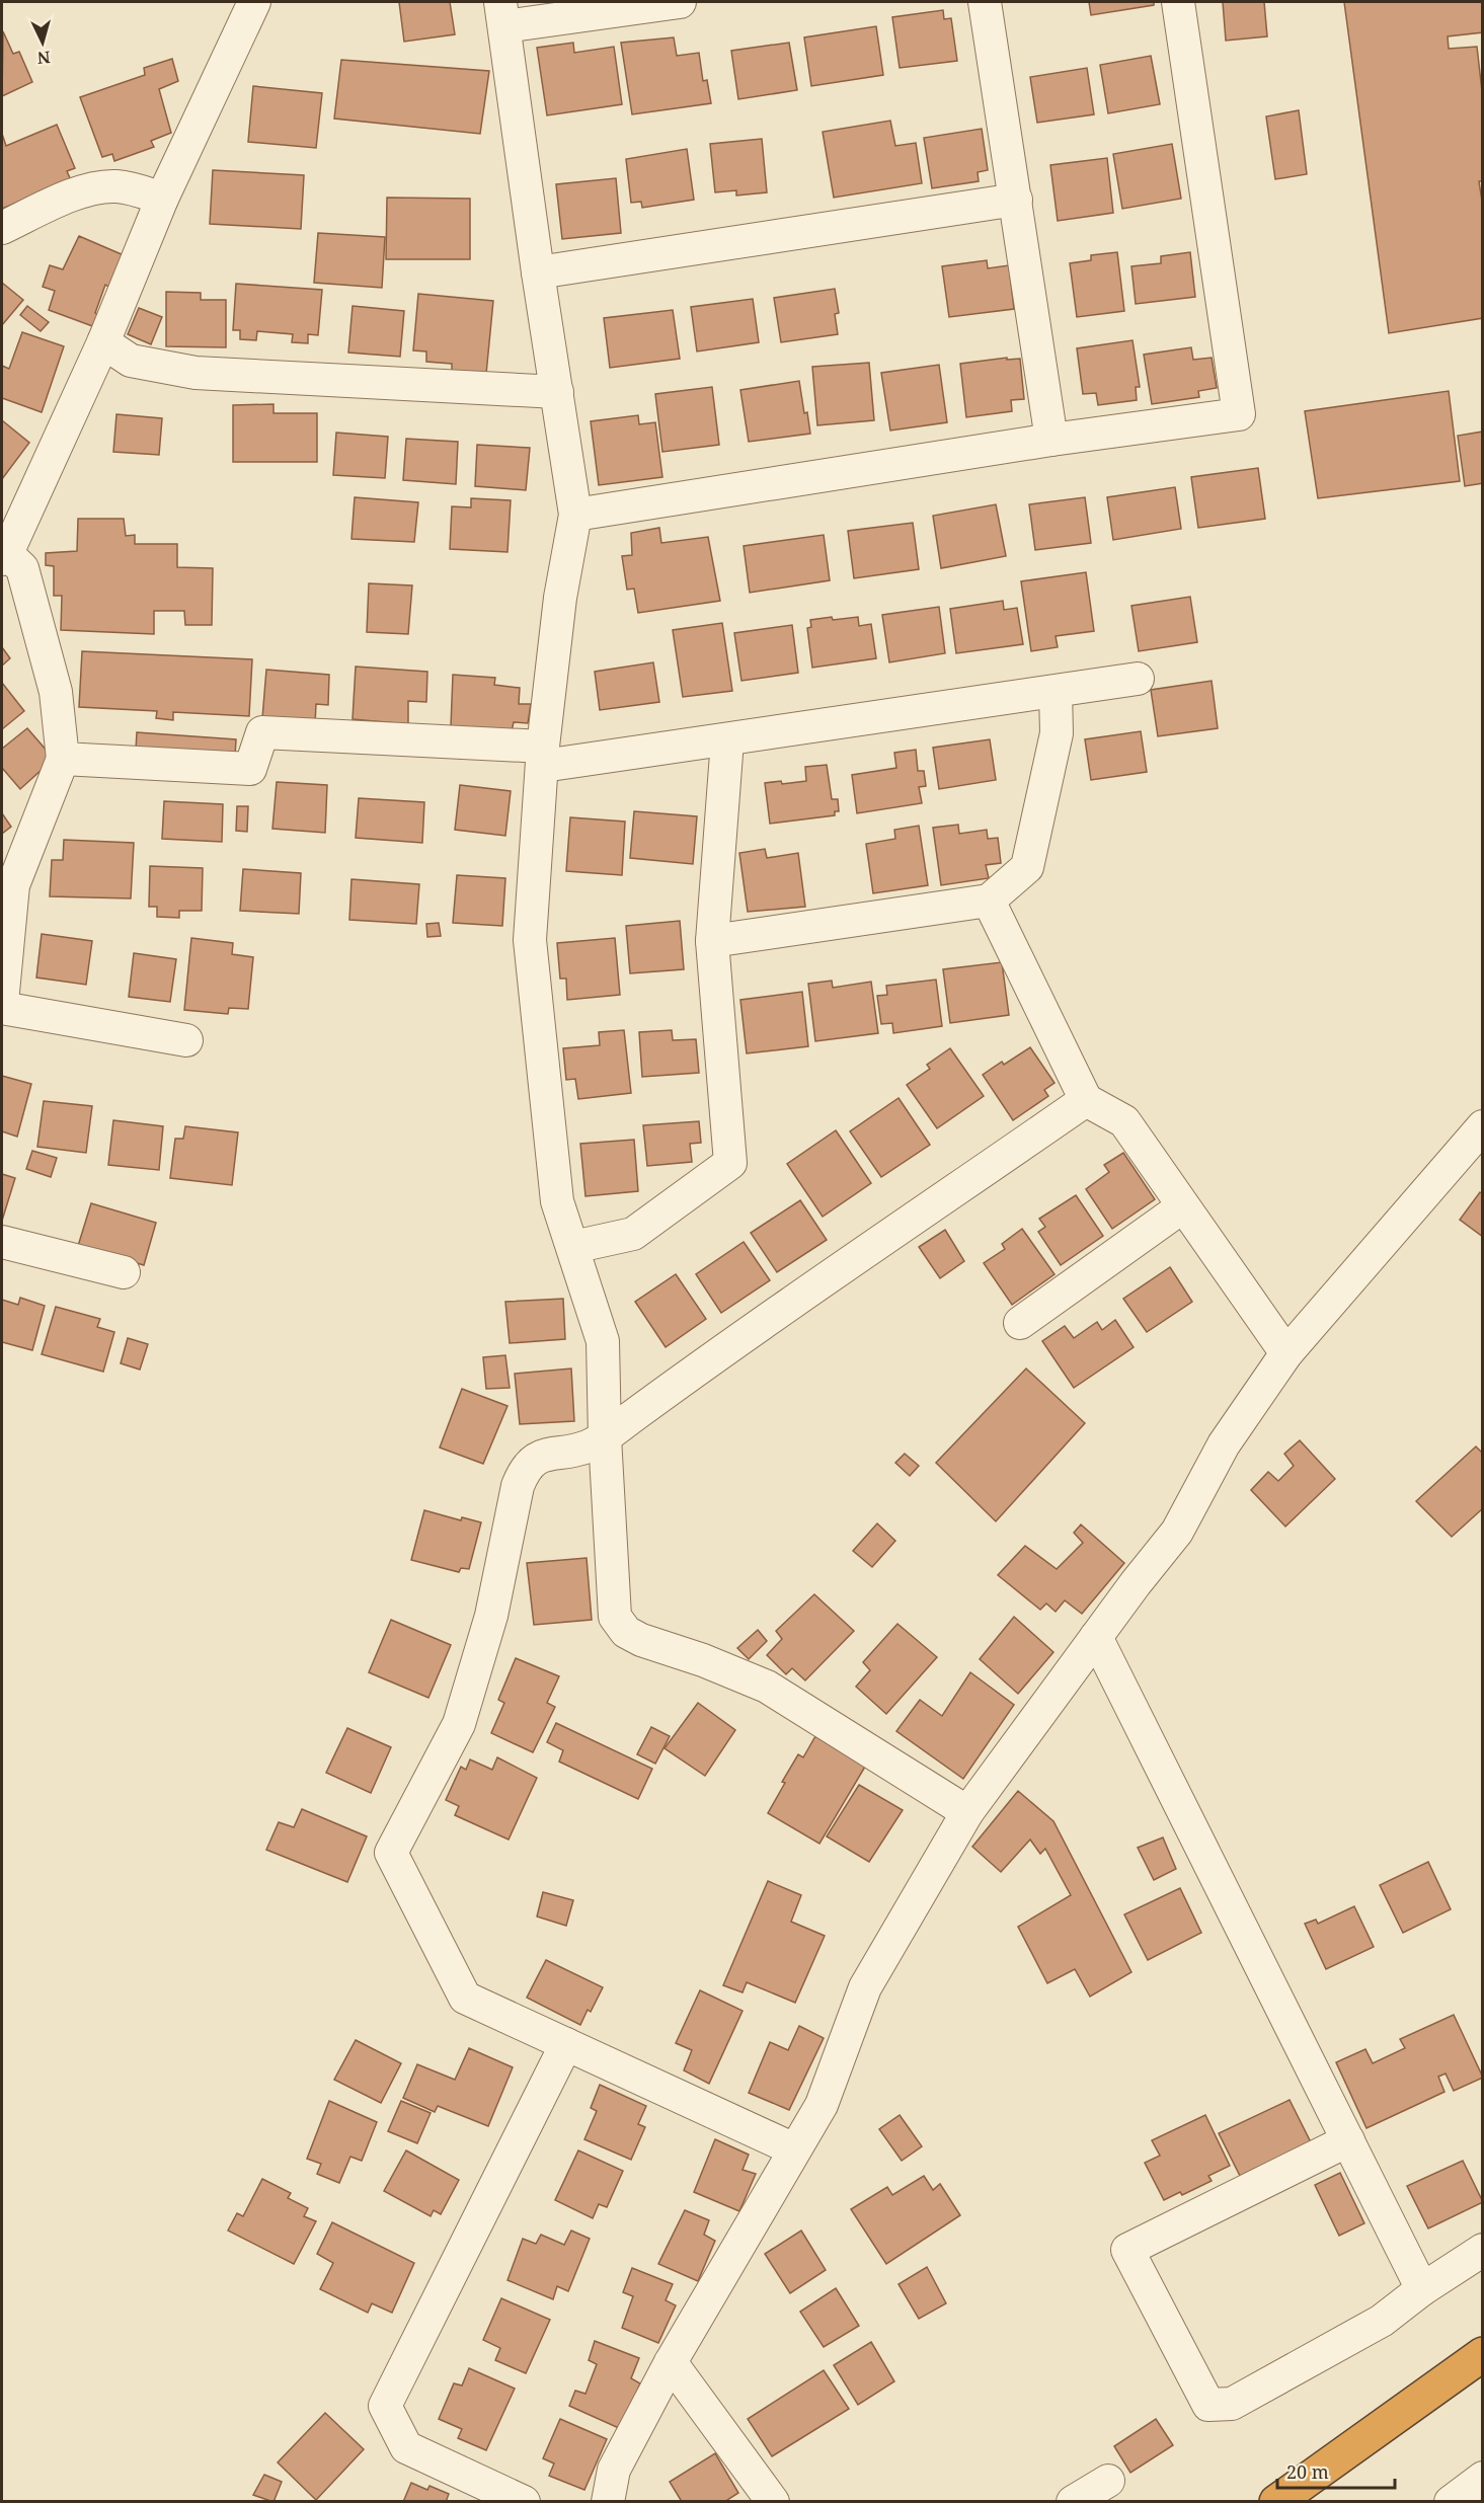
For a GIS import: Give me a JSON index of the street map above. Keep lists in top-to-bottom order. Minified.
{"scale_bar":"20 m","north":"bottom"}
